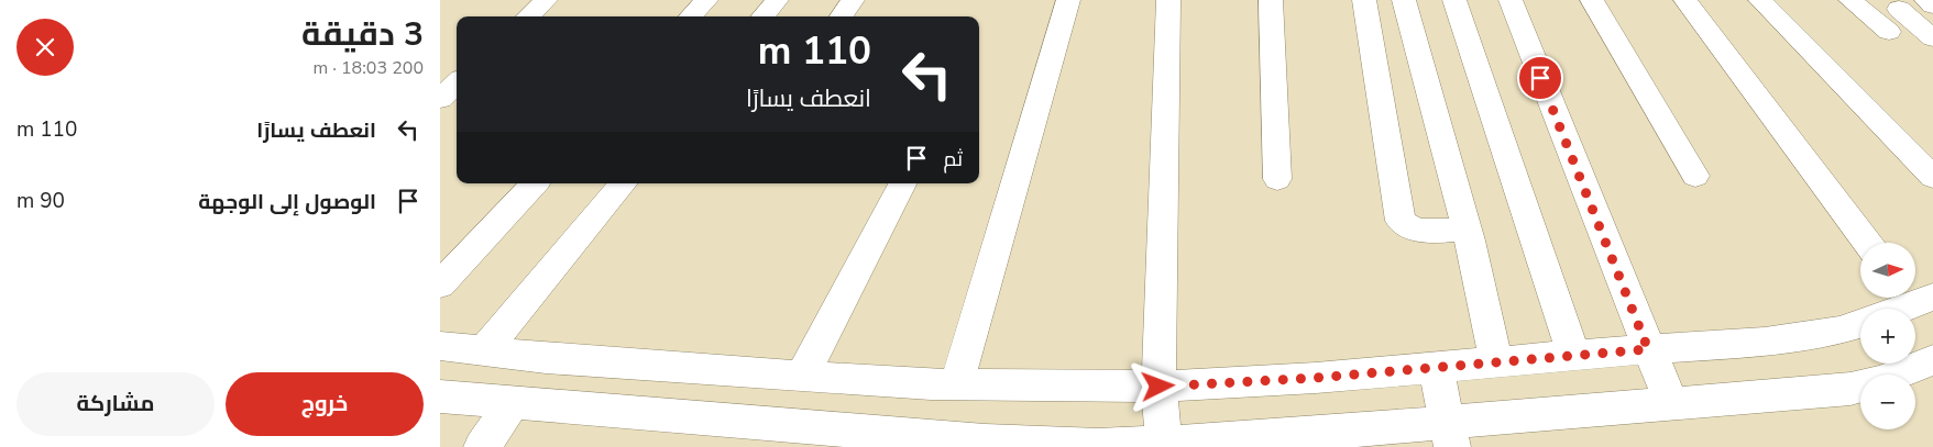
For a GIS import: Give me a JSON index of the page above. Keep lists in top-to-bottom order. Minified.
{"north":"right","page":{"heading":["3 دقيقة","200 m · 18:03"],"turn":["110 m","انعطف يسارًا"],"list":[{"name":"انعطف يسارًا","value":"110 m"},{"name":"الوصول إلى الوجهة","value":"90 m"}],"then":"ثم","map_buttons":["+","−"],"buttons":["خروج","مشاركة"]}}
